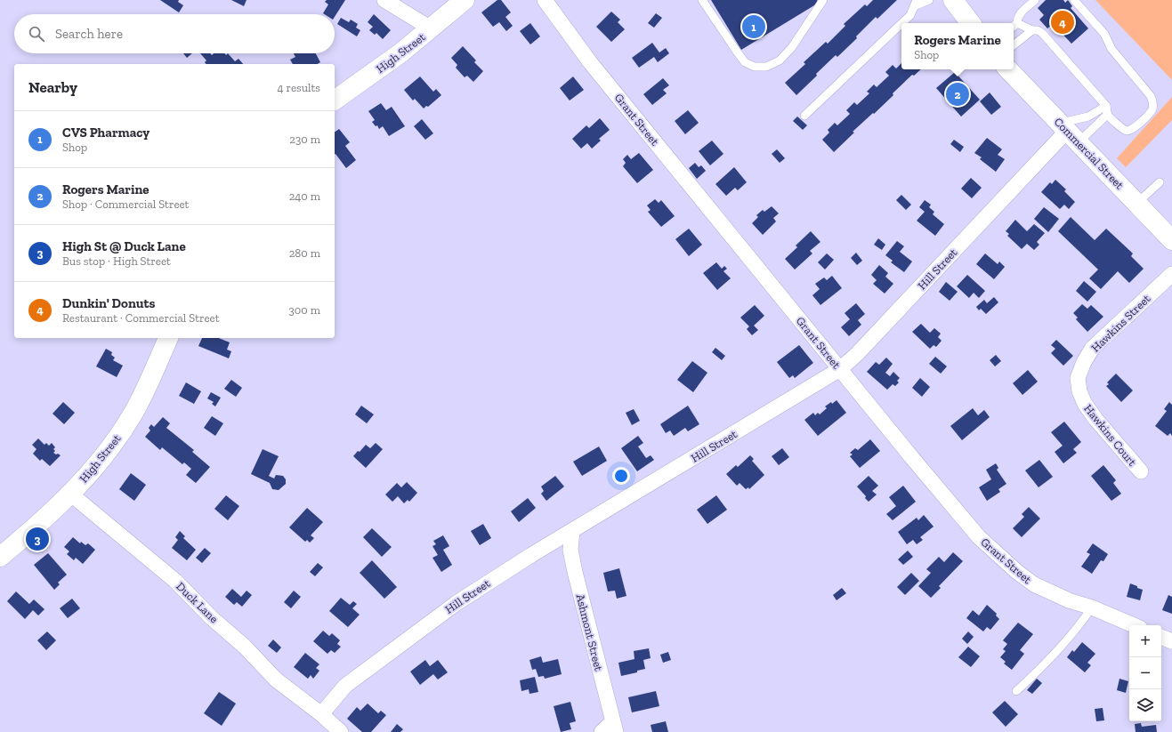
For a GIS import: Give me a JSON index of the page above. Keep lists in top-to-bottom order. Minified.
{"streets":{"main road":["High Street","Commercial Street"],"street":["Grant Street","Hill Street","Hawkins Street","Hawkins Court","Duck Lane","Ashmont Street"]},"crossings":[["High Street","Duck Lane"],["Grant Street","Hill Street"],["Commercial Street","Hill Street"],["Hill Street","Duck Lane"],["Hill Street","Ashmont Street"],["Hawkins Street","Hawkins Court"]],"page":{"pins":["4","1","2","3"],"search":"Search here","popup":["Rogers Marine","Shop"],"heading":["Nearby","4 results"],"list":[{"mark":"1","name":"CVS Pharmacy","note":"Shop","value":"230 m"},{"mark":"2","name":"Rogers Marine","note":"Shop · Commercial Street","value":"240 m"},{"mark":"3","name":"High St @ Duck Lane","note":"Bus stop · High Street","value":"280 m"},{"mark":"4","name":"Dunkin' Donuts","note":"Restaurant · Commercial Street","value":"300 m"}],"map_buttons":["+","−"]}}
